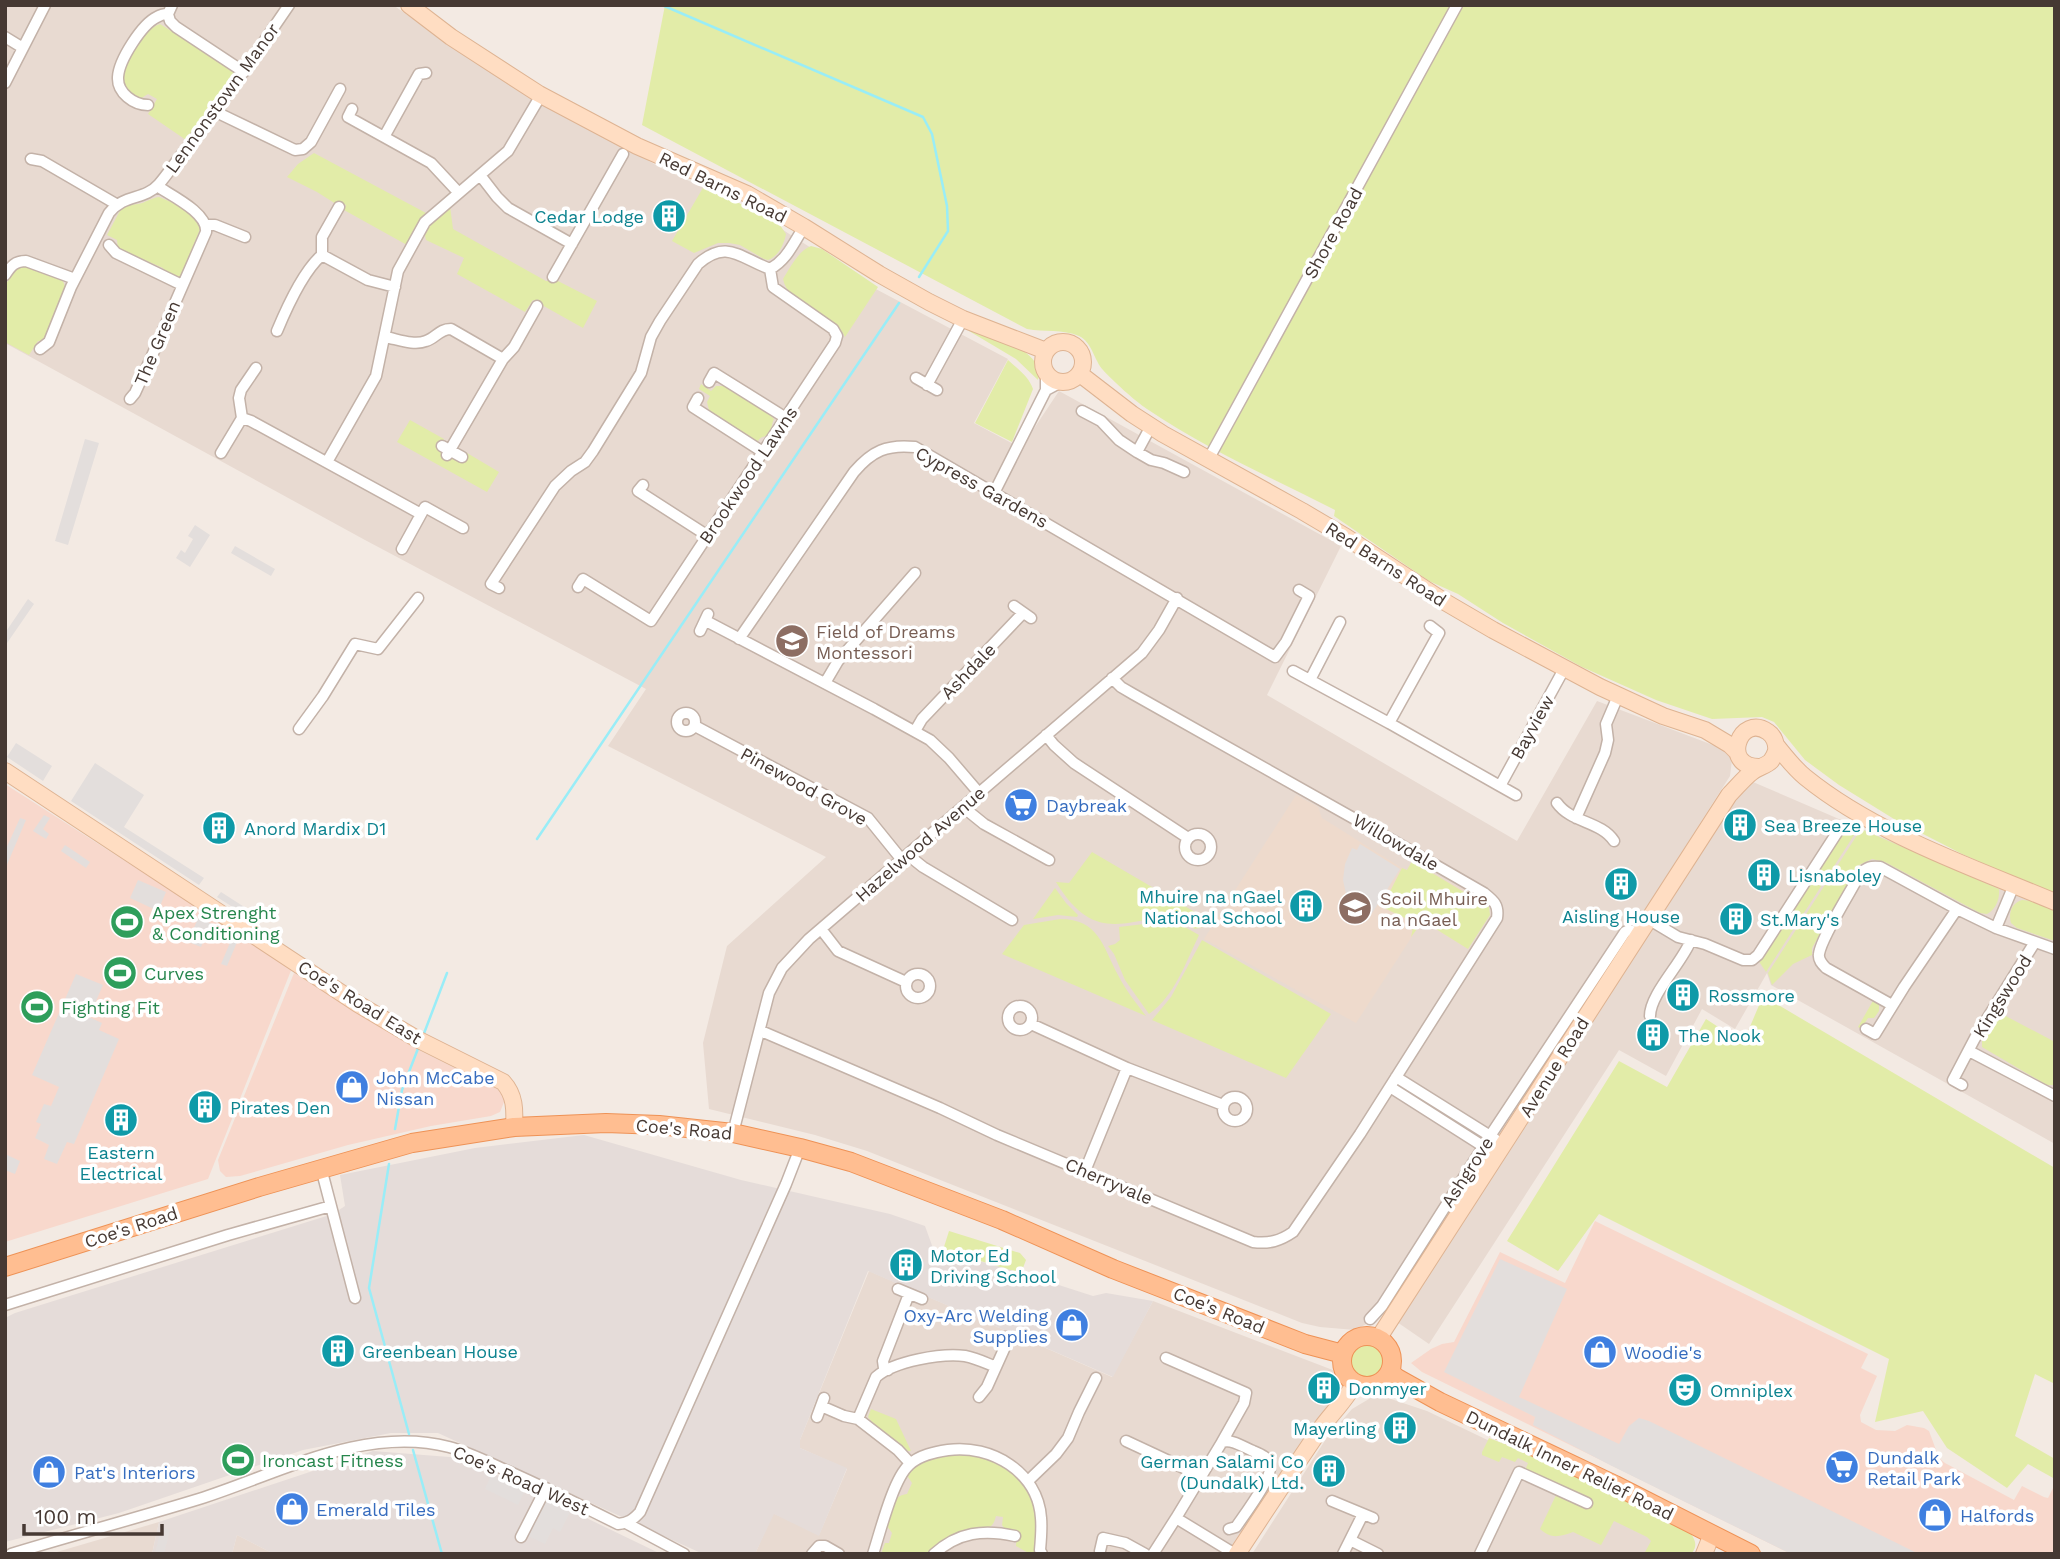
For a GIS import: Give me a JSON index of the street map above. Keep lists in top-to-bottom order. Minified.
{"streets":{"main road":["Coe's Road","Dundalk Inner Relief Road"],"street":["Lennonstown Manor","Red Barns Road","Shore Road","The Green","Brookwood Lawns","Cypress Gardens","Ashdale","Bayview","Pinewood Grove","Willowdale","Hazelwood Avenue","Kingswood","Coe's Road East","Avenue Road","Ashgrove","Cherryvale","Coe's Road West"]},"crossings":[["Red Barns Road","Shore Road"],["Red Barns Road","Bayview"],["Red Barns Road","Avenue Road"],["Cypress Gardens","Hazelwood Avenue"],["Pinewood Grove","Hazelwood Avenue"],["Willowdale","Hazelwood Avenue"],["Willowdale","Cherryvale"],["Hazelwood Avenue","Coe's Road"],["Hazelwood Avenue","Cherryvale"],["Coe's Road East","Coe's Road"],["Avenue Road","Coe's Road"],["Avenue Road","Ashgrove"],["Avenue Road","Dundalk Inner Relief Road"],["Coe's Road","Dundalk Inner Relief Road"]],"places":{"building":["Cedar Lodge","Sea Breeze House","Anord Mardix D1","Lisnaboley","Aisling House","Mhuire na nGael National School","St.Mary's","Rossmore","The Nook","Pirates Den","Eastern Electrical","Motor Ed Driving School","Greenbean House","Donmyer","Mayerling","German Salami Co (Dundalk) Ltd."],"school or university":["Field of Dreams Montessori","Scoil Mhuire na nGael"],"supermarket":["Daybreak","Dundalk Retail Park"],"sports":["Apex Strenght & Conditioning","Curves","Fighting Fit","Ironcast Fitness"],"shop":["John McCabe Nissan","Oxy-Arc Welding Supplies","Woodie's","Pat's Interiors","Emerald Tiles","Halfords"],"theatre":["Omniplex"]},"scale_bar":"100 m"}
